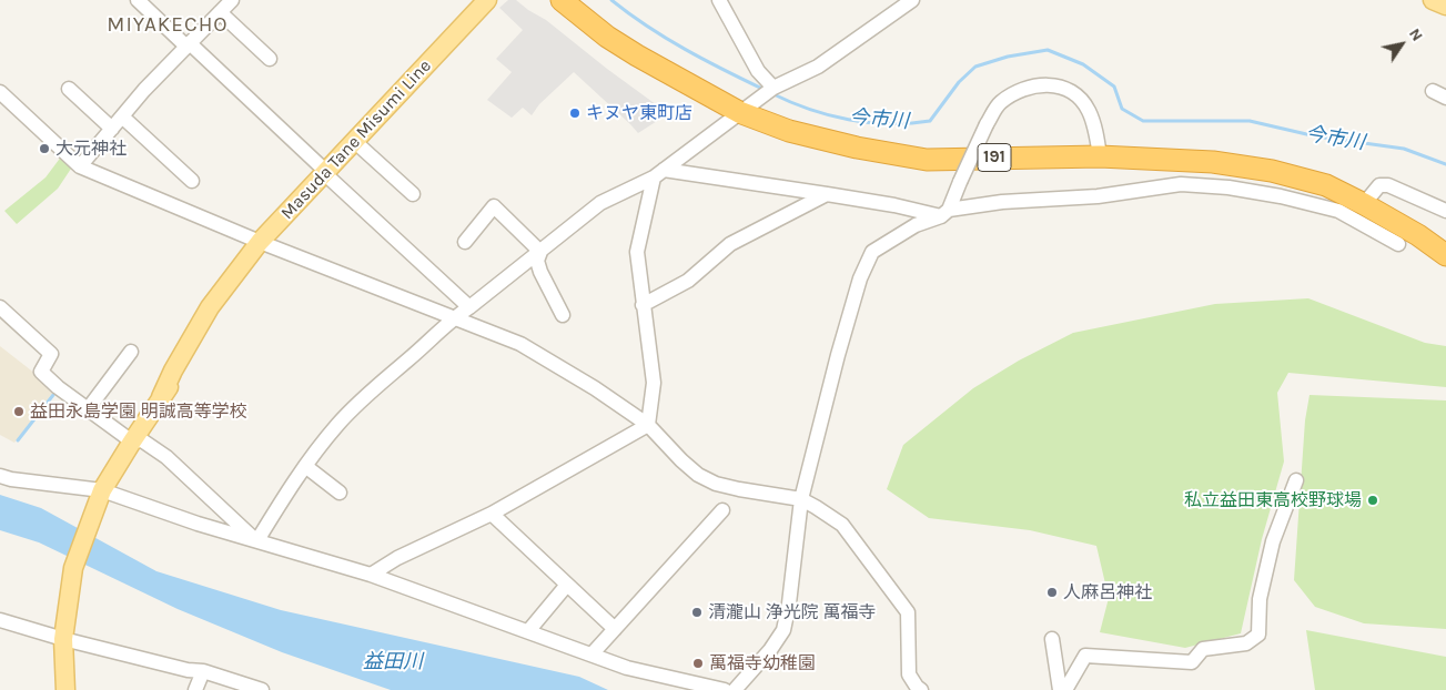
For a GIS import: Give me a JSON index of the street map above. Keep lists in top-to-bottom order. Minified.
{"streets":{"highway":["191"],"main road":["Masuda Tane Misumi Line"]},"districts":["MIYAKECHO"],"water":["今市川","益田川"],"places":["キヌヤ東町店","大元神社","益田永島学園 明誠高等学校","私立益田東高校野球場","人麻呂神社","清瀧山 浄光院 萬福寺","萬福寺幼稚園"],"north":"top right"}
